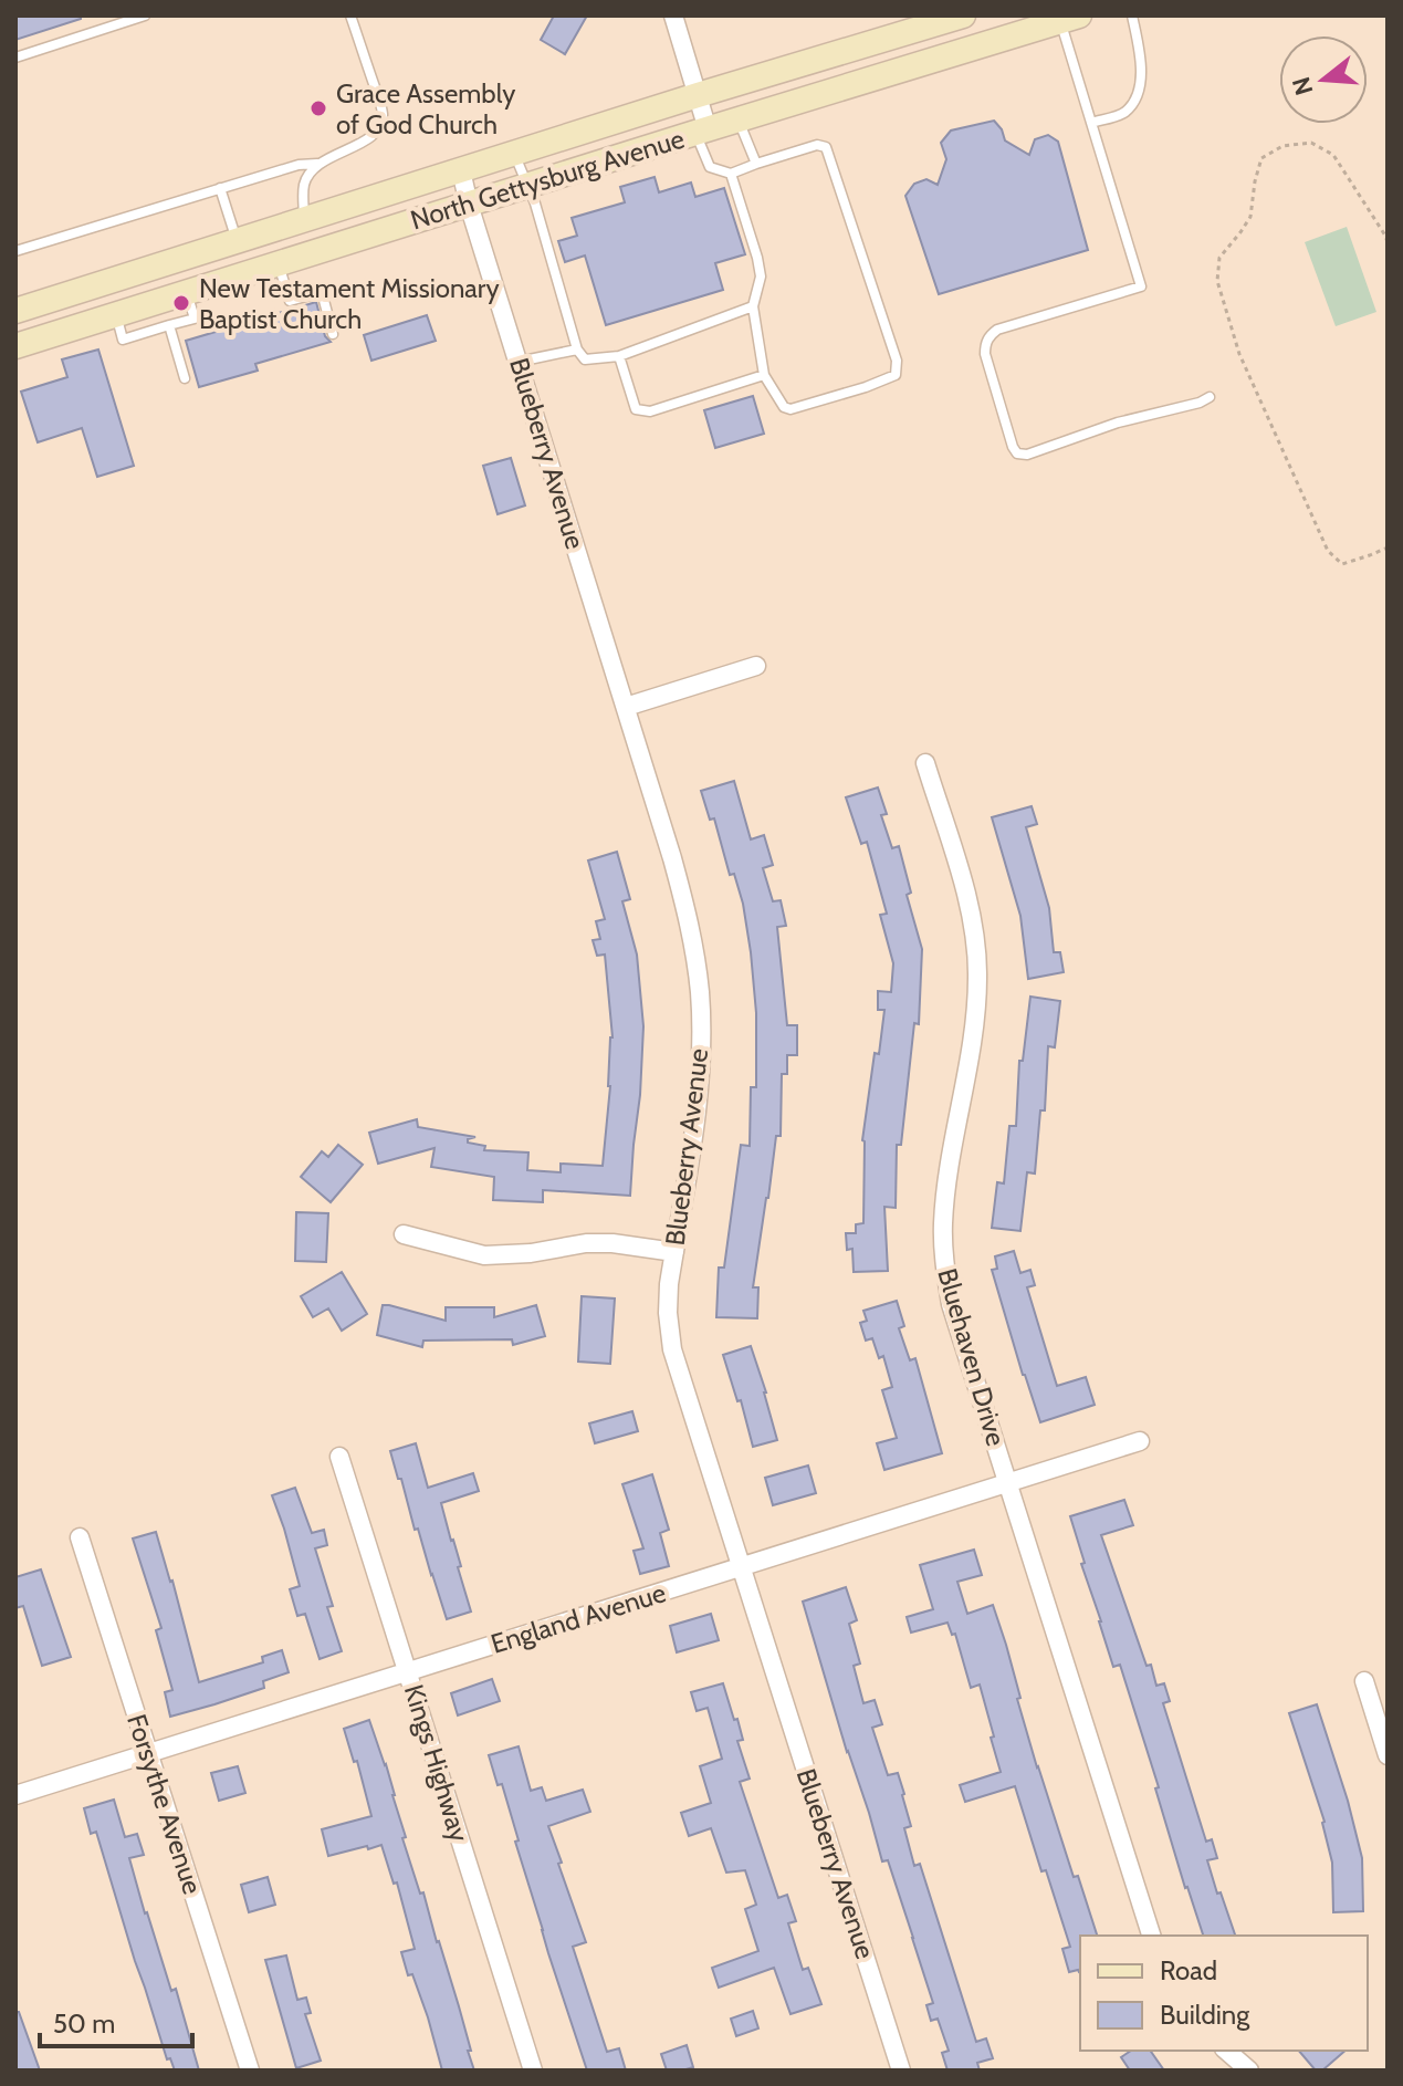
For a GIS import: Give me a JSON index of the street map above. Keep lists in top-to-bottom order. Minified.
{"streets":{"main road":["North Gettysburg Avenue"],"street":["Blueberry Avenue","Bluehaven Drive","England Avenue","Kings Highway","Forsythe Avenue"]},"crossings":[["North Gettysburg Avenue","Blueberry Avenue"],["Blueberry Avenue","England Avenue"],["Bluehaven Drive","England Avenue"],["England Avenue","Kings Highway"],["England Avenue","Forsythe Avenue"]],"places":["Grace Assembly of God Church","New Testament Missionary Baptist Church"],"legend":["Road","Building"],"scale_bar":"50 m","north":"left"}
